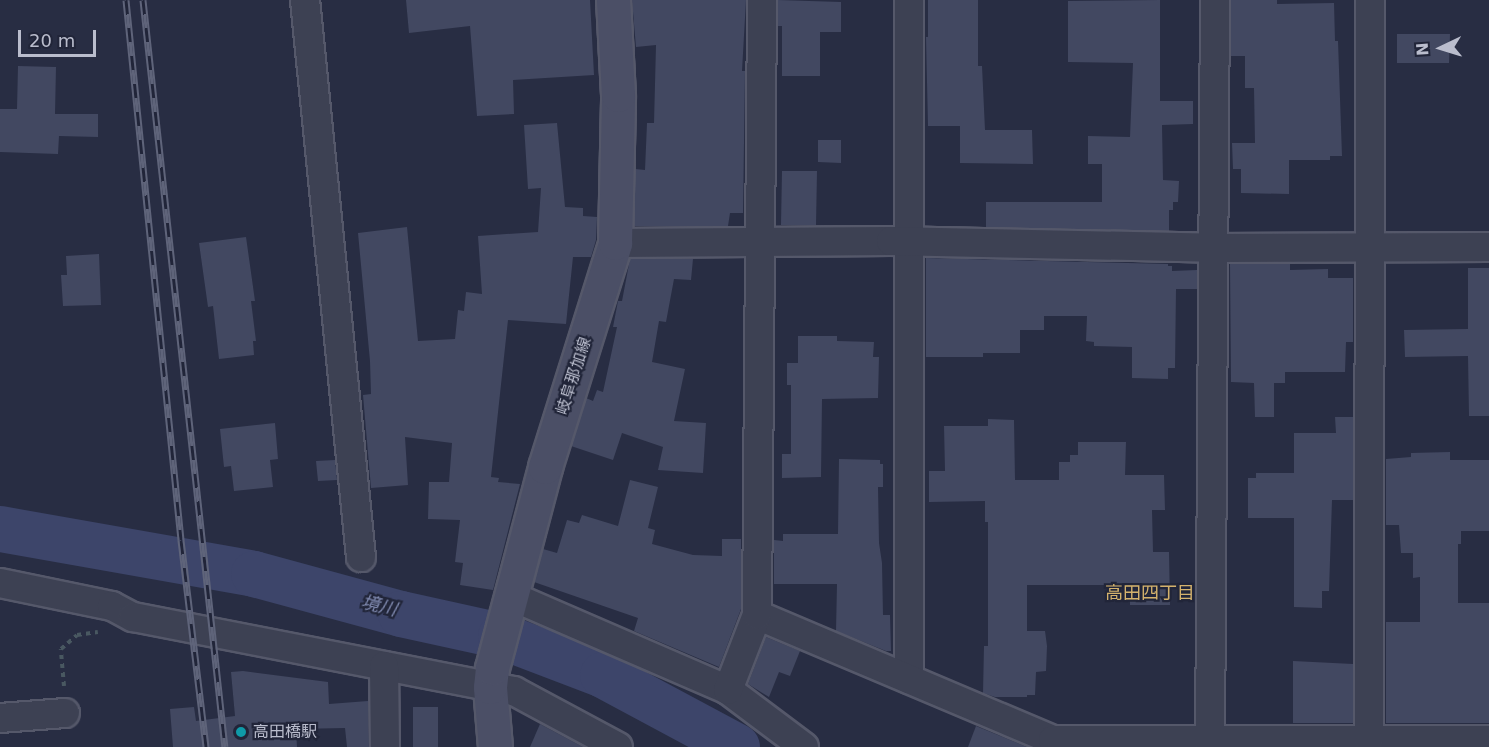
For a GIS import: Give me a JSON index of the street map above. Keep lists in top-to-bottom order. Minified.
{"streets":{"main road":["岐阜那加線"]},"districts":["高田四丁目"],"water":["境川"],"places":["高田橋駅"],"scale_bar":"20 m","north":"left"}
